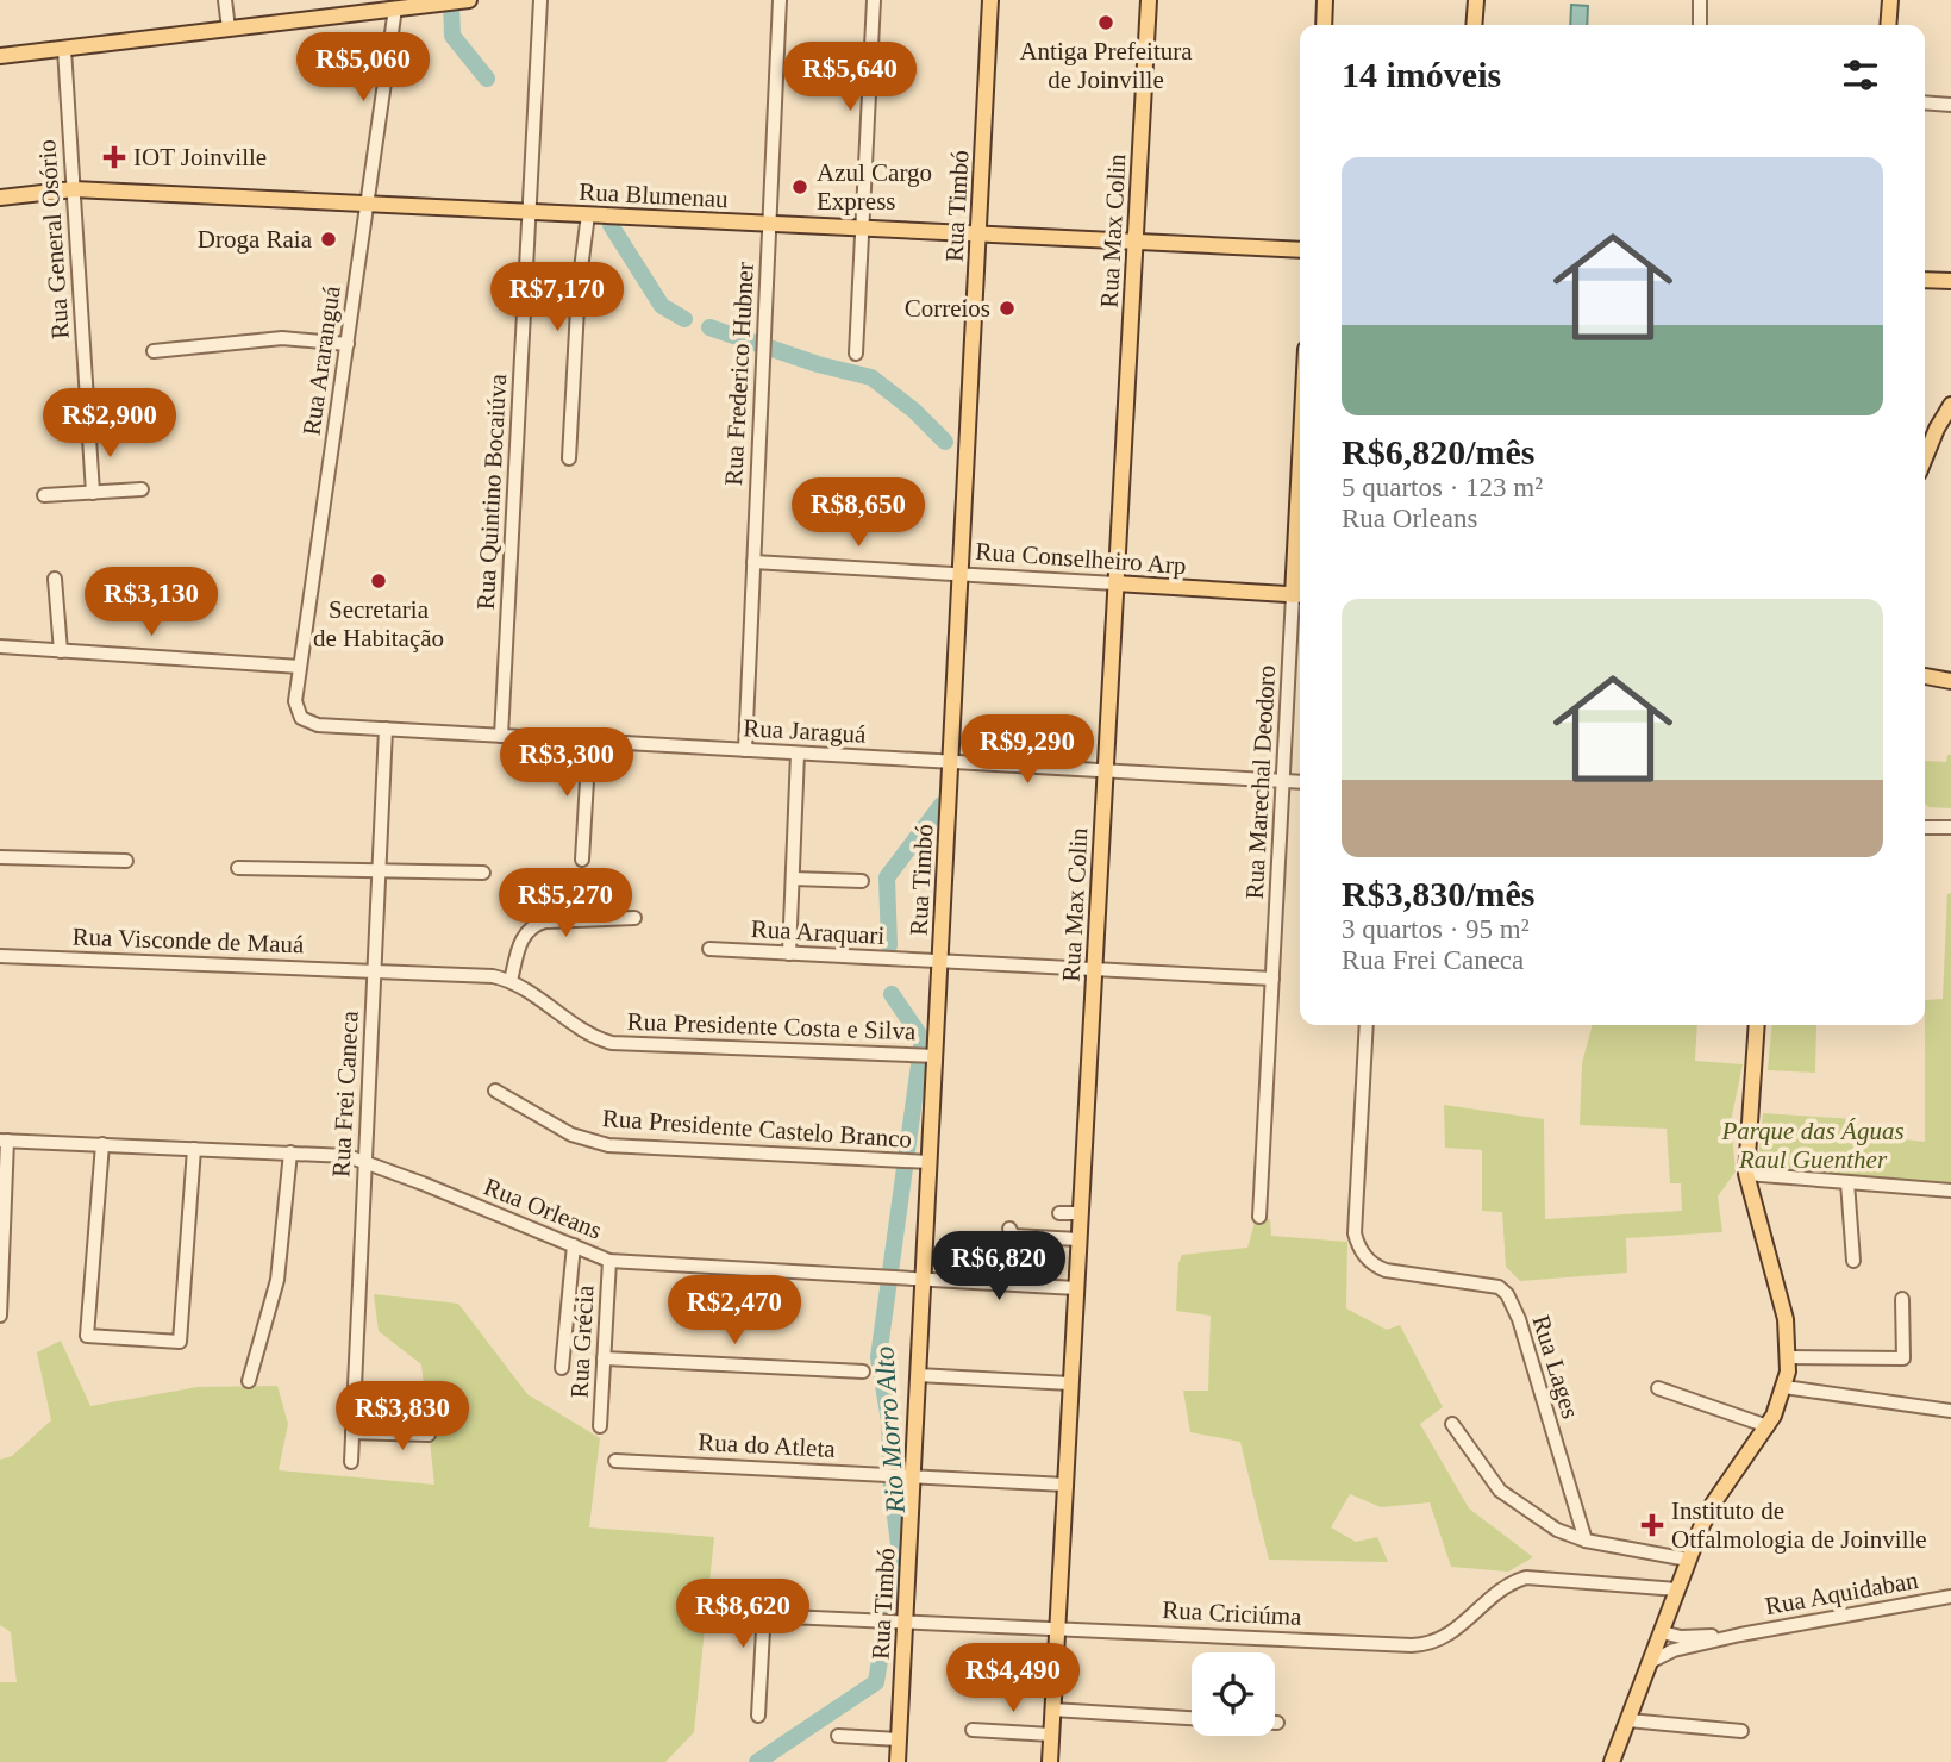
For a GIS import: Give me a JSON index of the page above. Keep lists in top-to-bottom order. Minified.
{"streets":{"main road":["Rua Blumenau","Rua Timbó","Rua Max Colin","Rua Conselheiro Arp"],"street":["Rua General Osório","Rua Araranguá","Rua Frederico Hubner","Rua Quintino Bocaiúva","Rua Jaraguá","Rua Marechal Deodoro","Rua Araquari","Rua Visconde de Mauá","Rua Presidente Costa e Silva","Rua Frei Caneca","Rua Presidente Castelo Branco","Rua Orleans","Rua Grécia","Rua Lages","Rua do Atleta","Rua Aquidaban","Rua Criciúma"]},"crossings":[["Rua Blumenau","Rua Timbó"],["Rua Blumenau","Rua Max Colin"],["Rua Blumenau","Rua General Osório"],["Rua Blumenau","Rua Araranguá"],["Rua Blumenau","Rua Frederico Hubner"],["Rua Blumenau","Rua Quintino Bocaiúva"],["Rua Timbó","Rua Conselheiro Arp"],["Rua Timbó","Rua Jaraguá"],["Rua Timbó","Rua Araquari"],["Rua Timbó","Rua Presidente Costa e Silva"],["Rua Timbó","Rua Presidente Castelo Branco"],["Rua Timbó","Rua Orleans"],["Rua Timbó","Rua do Atleta"],["Rua Timbó","Rua Criciúma"],["Rua Max Colin","Rua Conselheiro Arp"],["Rua Max Colin","Rua Jaraguá"],["Rua Max Colin","Rua Araquari"],["Rua Max Colin","Rua Orleans"],["Rua Max Colin","Rua do Atleta"],["Rua Max Colin","Rua Criciúma"],["Rua Araranguá","Rua Jaraguá"],["Rua Frederico Hubner","Rua Conselheiro Arp"],["Rua Frederico Hubner","Rua Jaraguá"],["Rua Quintino Bocaiúva","Rua Jaraguá"],["Rua Conselheiro Arp","Rua Marechal Deodoro"],["Rua Jaraguá","Rua Marechal Deodoro"],["Rua Jaraguá","Rua Frei Caneca"],["Rua Marechal Deodoro","Rua Araquari"],["Rua Visconde de Mauá","Rua Presidente Costa e Silva"],["Rua Visconde de Mauá","Rua Frei Caneca"],["Rua Presidente Costa e Silva","Rua Frei Caneca"],["Rua Frei Caneca","Rua Orleans"],["Rua Orleans","Rua Grécia"]],"water":["Rio Morro Alto"],"parks":["Parque das Águas Raul Guenther"],"places":{"other":["Antiga Prefeitura de Joinville","Azul Cargo Express","Droga Raia","Correios","Secretaria de Habitação"],"health":["IOT Joinville","Instituto de Otfalmologia de Joinville"]},"page":{"heading":"14 imóveis","price":["R$5,060","R$5,640","R$7,170","R$2,900","R$8,650","R$3,130","R$9,290","R$3,300","R$5,270","R$6,820","R$2,470","R$3,830","R$8,620","R$4,490"],"list":[{"name":"R$6,820/mês","note":"5 quartos · 123 m² · Rua Orleans"},{"name":"R$3,830/mês","note":"3 quartos · 95 m² · Rua Frei Caneca"}]}}
